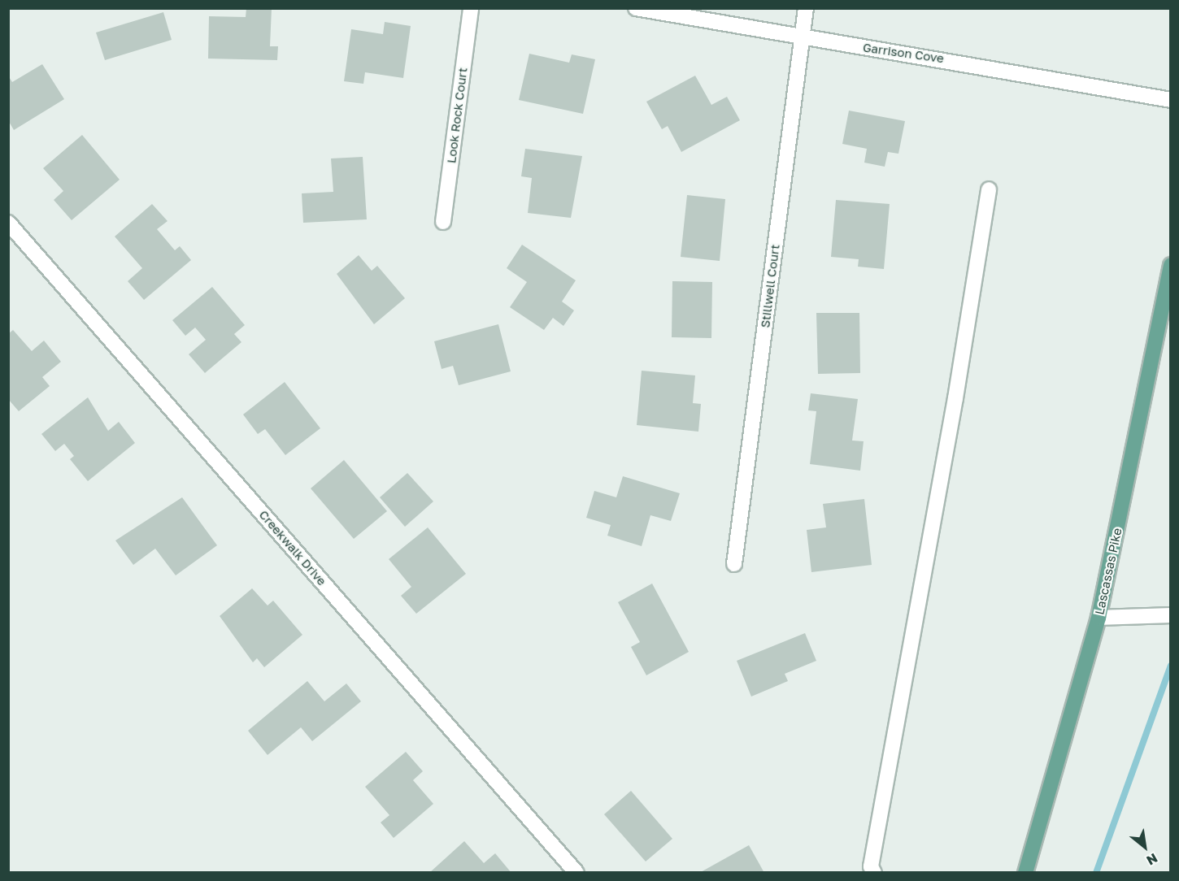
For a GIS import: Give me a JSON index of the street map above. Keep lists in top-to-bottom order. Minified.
{"streets":{"main road":["Lascassas Pike"],"street":["Garrison Cove","Look Rock Court","Stillwell Court","Creekwalk Drive"]},"crossings":[["Garrison Cove","Stillwell Court"]],"north":"bottom right"}
